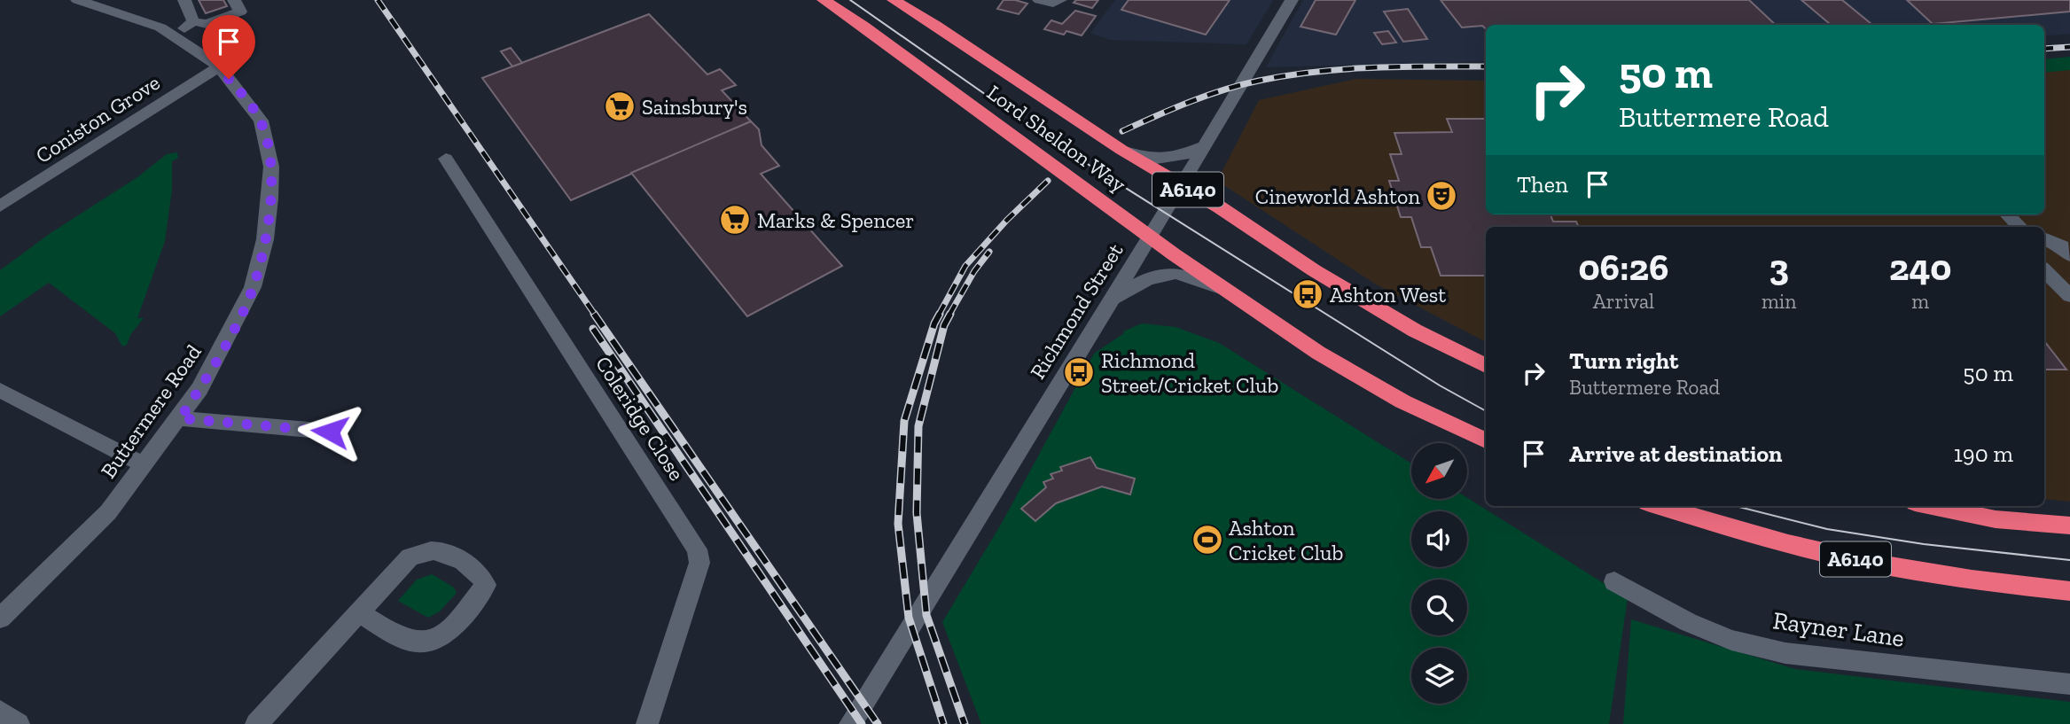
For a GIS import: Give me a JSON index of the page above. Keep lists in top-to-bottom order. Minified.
{"streets":{"highway":["Lord Sheldon Way","A6140"],"street":["Coniston Grove","Richmond Street","Buttermere Road","Coleridge Close","Rayner Lane"]},"crossings":[["Coniston Grove","Buttermere Road"],["Lord Sheldon Way","Richmond Street"]],"places":{"supermarket":["Sainsbury's","Marks & Spencer"],"theatre":["Cineworld Ashton"],"bus stop":["Ashton West","Richmond Street/Cricket Club"],"sports":["Ashton Cricket Club"]},"north":"bottom left","page":{"turn":["50 m","Buttermere Road"],"then":"Then","eta":["06:26","Arrival","3","min","240","m"],"list":[{"name":"Turn right","note":"Buttermere Road","value":"50 m"},{"name":"Arrive at destination","value":"190 m"}]}}
